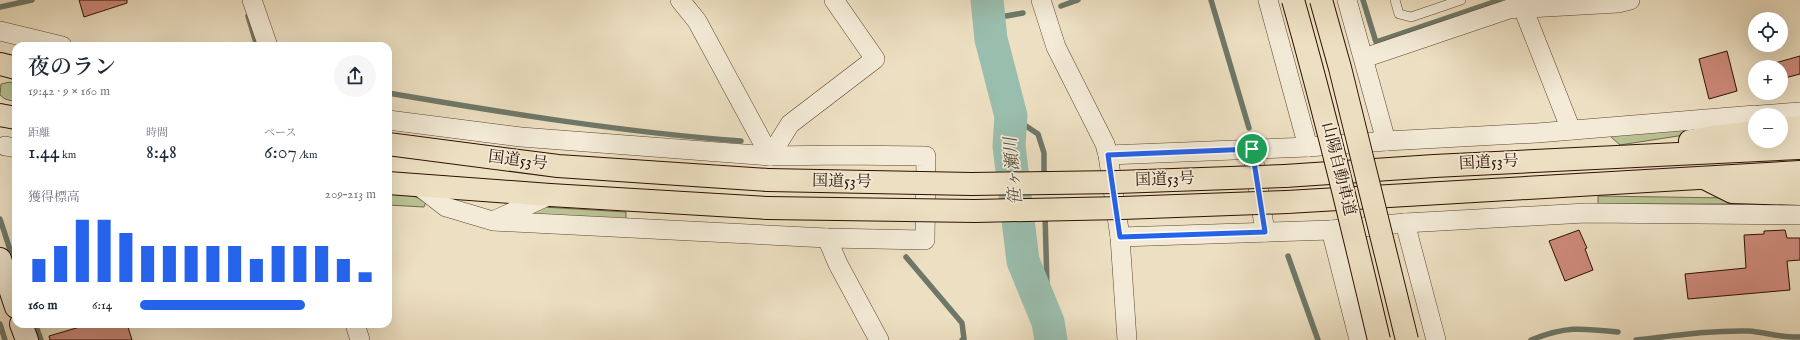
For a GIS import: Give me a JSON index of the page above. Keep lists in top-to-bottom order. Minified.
{"streets":{"highway":["国道53号","山陽自動車道"]},"water":["笹ヶ瀬川"],"page":{"map_buttons":["+","−"],"heading":["夜のラン","19:42 · 9 × 160 m"],"stats":[["距離","1.44 km"],["時間","8:48"],["ペース","6:07 /km"]],"chart":["獲得標高","209–213 m"],"list":[{"name":"160 m","note":"6:14"}]}}
